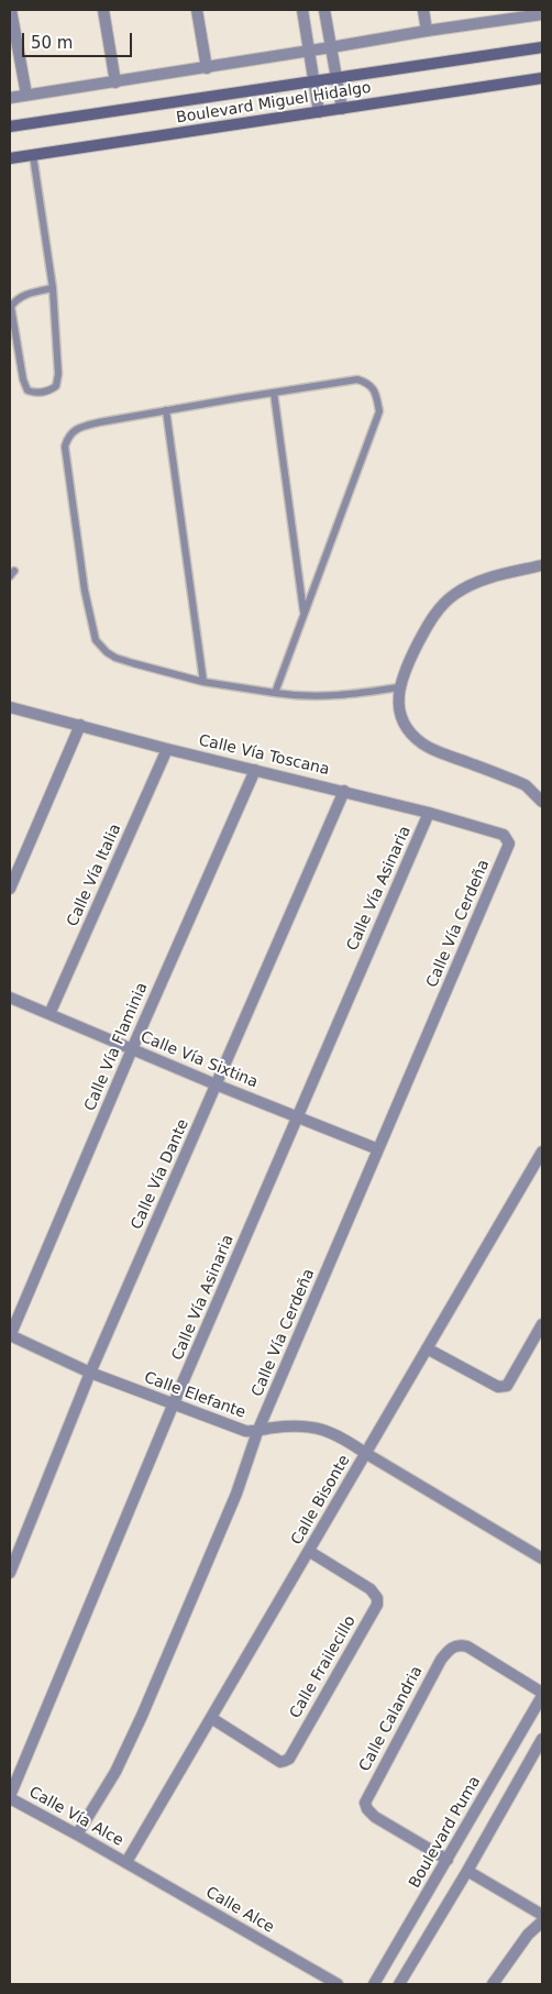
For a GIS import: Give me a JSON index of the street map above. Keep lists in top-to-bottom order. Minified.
{"streets":{"main road":["Boulevard Miguel Hidalgo"],"street":["Calle Vía Toscana","Calle Vía Italia","Calle Vía Asinaria","Calle Vía Cerdeña","Calle Vía Flaminia","Calle Vía Sixtina","Calle Vía Dante","Calle Elefante","Calle Bisonte","Calle Frailecillo","Calle Calandria","Calle Vía Alce","Boulevard Puma","Calle Alce"]},"crossings":[["Calle Vía Toscana","Calle Vía Italia"],["Calle Vía Toscana","Calle Vía Asinaria"],["Calle Vía Toscana","Calle Vía Cerdeña"],["Calle Vía Toscana","Calle Vía Flaminia"],["Calle Vía Toscana","Calle Vía Dante"],["Calle Vía Italia","Calle Vía Sixtina"],["Calle Vía Asinaria","Calle Vía Sixtina"],["Calle Vía Asinaria","Calle Elefante"],["Calle Vía Asinaria","Calle Vía Alce"],["Calle Vía Cerdeña","Calle Vía Sixtina"],["Calle Vía Cerdeña","Calle Elefante"],["Calle Vía Cerdeña","Calle Vía Alce"],["Calle Vía Flaminia","Calle Vía Sixtina"],["Calle Vía Flaminia","Calle Elefante"],["Calle Vía Sixtina","Calle Vía Dante"],["Calle Vía Dante","Calle Elefante"],["Calle Elefante","Calle Bisonte"],["Calle Bisonte","Calle Frailecillo"],["Calle Bisonte","Calle Vía Alce"],["Calle Bisonte","Calle Alce"],["Calle Calandria","Boulevard Puma"],["Calle Vía Alce","Calle Alce"]],"scale_bar":"50 m"}
